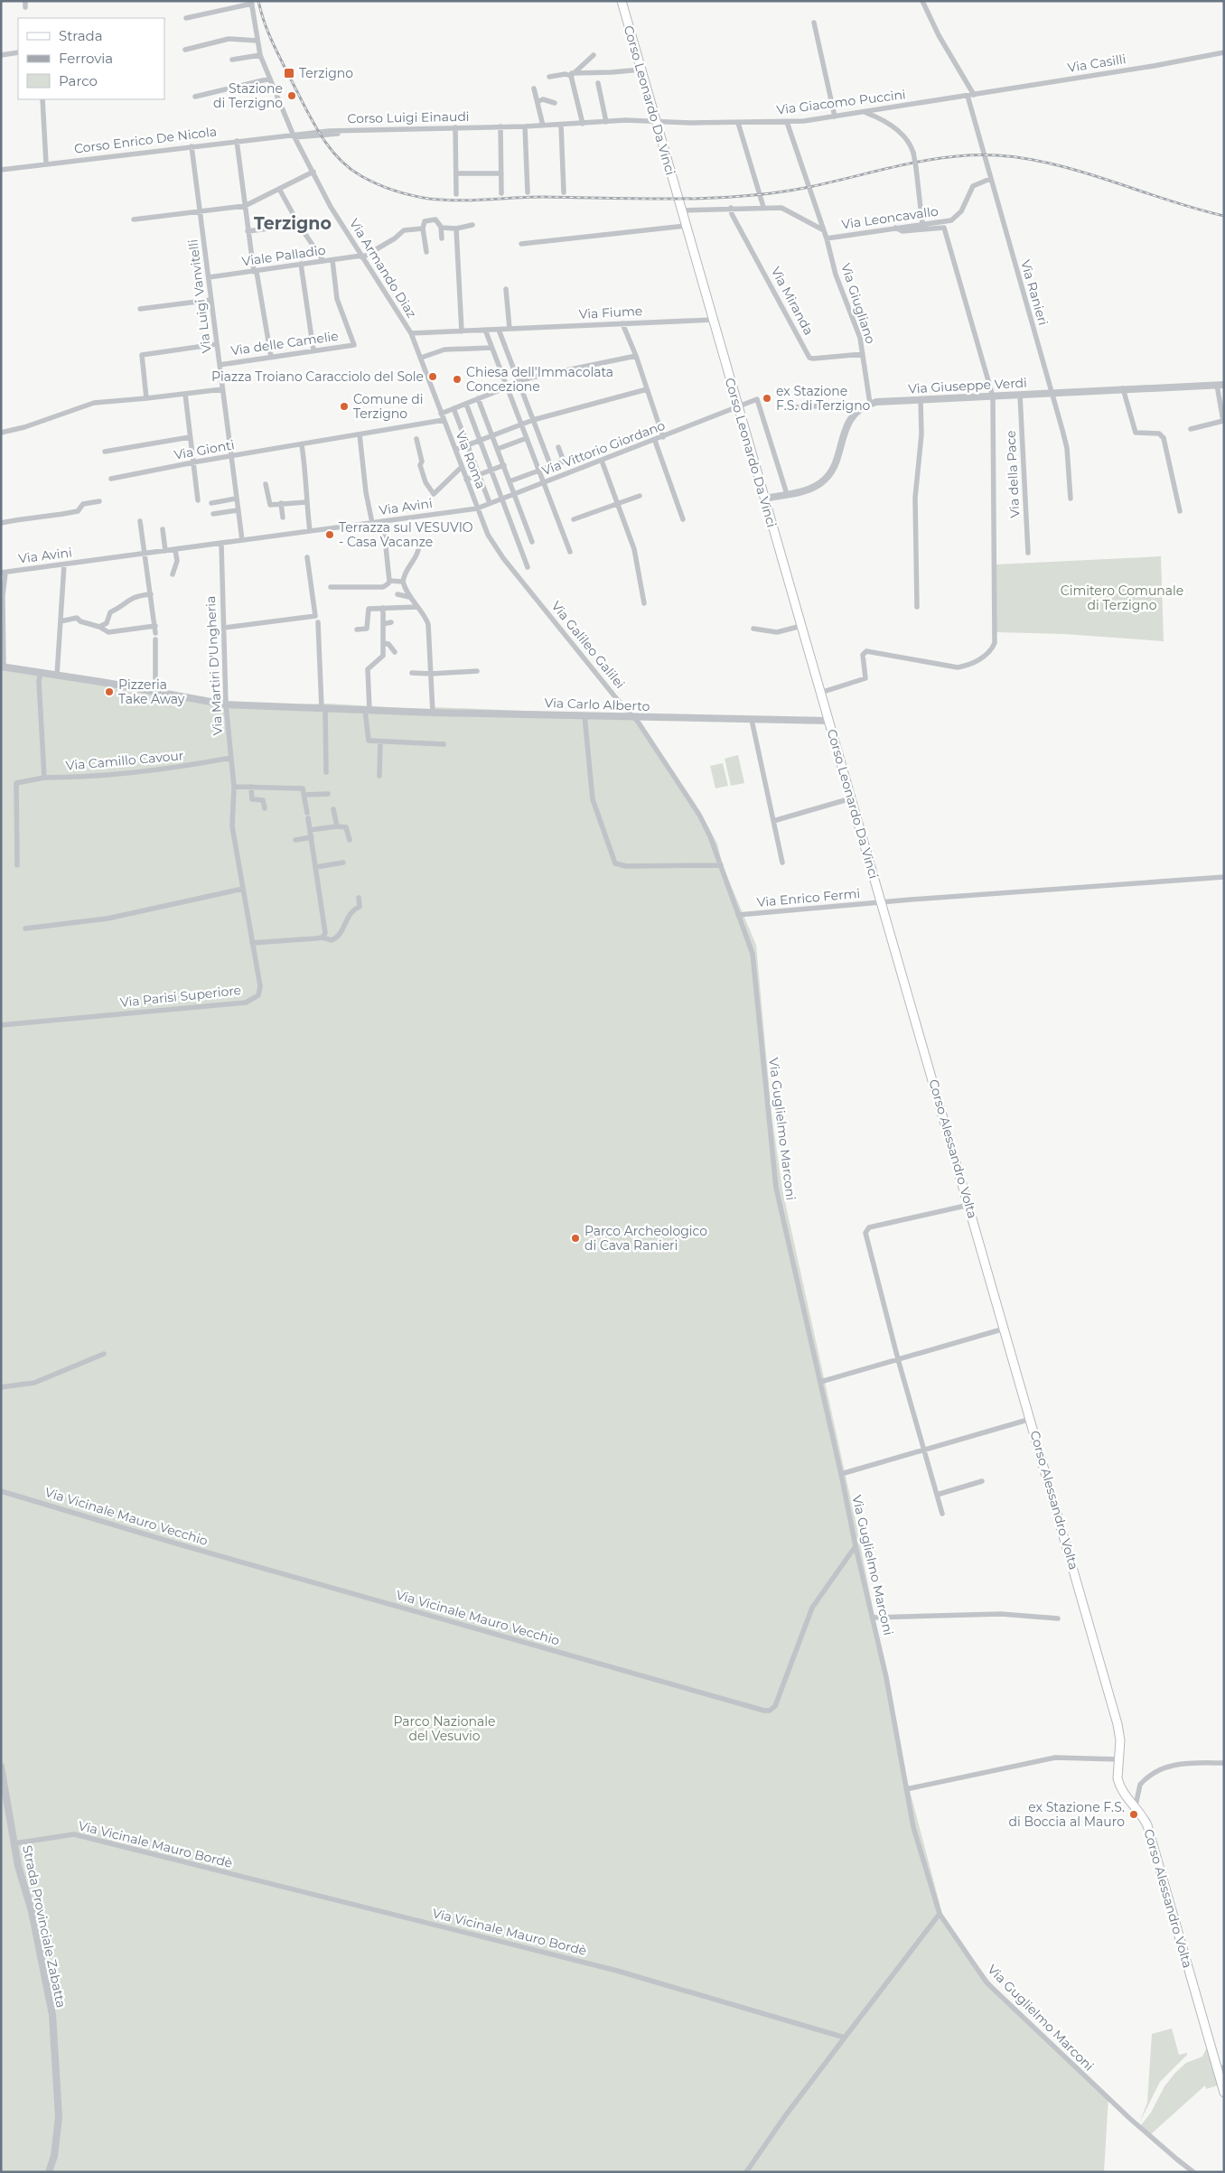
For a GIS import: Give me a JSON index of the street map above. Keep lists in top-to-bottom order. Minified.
{"streets":{"main road":["Corso Leonardo Da Vinci","Corso Alessandro Volta"],"street":["Via Casilli","Via Giacomo Puccini","Corso Luigi Einaudi","Corso Enrico De Nicola","Via Leoncavallo","Viale Palladio","Via Armando Diaz","Via Ranieri","Via Luigi Vanvitelli","Via Miranda","Via Giugliano","Via Fiume","Via delle Camelie","Via Giuseppe Verdi","Via Vittorio Giordano","Via Gionti","Via Roma","Via della Pace","Via Avini","Via Galileo Galilei","Via Martiri D'Ungheria","Via Carlo Alberto","Via Camillo Cavour","Via Enrico Fermi","Via Parisi Superiore","Via Guglielmo Marconi","Via Vicinale Mauro Vecchio","Via Vicinale Mauro Bordè","Strada Provinciale Zabatta"]},"crossings":[["Via Casilli","Via Giacomo Puccini"],["Via Casilli","Via Ranieri"],["Corso Leonardo Da Vinci","Via Giacomo Puccini"],["Corso Leonardo Da Vinci","Corso Luigi Einaudi"],["Corso Leonardo Da Vinci","Via Fiume"],["Corso Leonardo Da Vinci","Via Vittorio Giordano"],["Corso Leonardo Da Vinci","Via Carlo Alberto"],["Corso Leonardo Da Vinci","Via Enrico Fermi"],["Corso Leonardo Da Vinci","Corso Alessandro Volta"],["Via Giacomo Puccini","Corso Luigi Einaudi"],["Via Giacomo Puccini","Via Ranieri"],["Via Giacomo Puccini","Via Giugliano"],["Corso Luigi Einaudi","Corso Enrico De Nicola"],["Corso Luigi Einaudi","Via Armando Diaz"],["Corso Enrico De Nicola","Via Armando Diaz"],["Corso Enrico De Nicola","Via Luigi Vanvitelli"],["Via Leoncavallo","Via Ranieri"],["Via Leoncavallo","Via Giugliano"],["Viale Palladio","Via Armando Diaz"],["Viale Palladio","Via Luigi Vanvitelli"],["Viale Palladio","Via delle Camelie"],["Via Armando Diaz","Via Fiume"],["Via Armando Diaz","Via Gionti"],["Via Armando Diaz","Via Roma"],["Via Ranieri","Via Giuseppe Verdi"],["Via Luigi Vanvitelli","Via delle Camelie"],["Via Luigi Vanvitelli","Via Gionti"],["Via Luigi Vanvitelli","Via Avini"],["Via Miranda","Via Giugliano"],["Via Giugliano","Via Giuseppe Verdi"],["Via Giuseppe Verdi","Via della Pace"],["Via Vittorio Giordano","Via Roma"],["Via Vittorio Giordano","Via Avini"],["Via Vittorio Giordano","Via Galileo Galilei"],["Via Gionti","Via Roma"],["Via Roma","Via Avini"],["Via Roma","Via Galileo Galilei"],["Via Avini","Via Galileo Galilei"],["Via Avini","Via Martiri D'Ungheria"],["Via Galileo Galilei","Via Carlo Alberto"],["Via Galileo Galilei","Via Guglielmo Marconi"],["Via Martiri D'Ungheria","Via Carlo Alberto"],["Via Martiri D'Ungheria","Via Camillo Cavour"],["Via Martiri D'Ungheria","Via Parisi Superiore"],["Via Enrico Fermi","Via Guglielmo Marconi"],["Via Enrico Fermi","Corso Alessandro Volta"],["Via Guglielmo Marconi","Via Vicinale Mauro Vecchio"],["Via Vicinale Mauro Bordè","Strada Provinciale Zabatta"]],"districts":["Terzigno"],"parks":["Cimitero Comunale di Terzigno","Parco Nazionale del Vesuvio"],"places":{"transit":["Terzigno"],"other":["Stazione di Terzigno","Piazza Troiano Caracciolo del Sole","Chiesa dell'Immacolata Concezione","ex Stazione F.S. di Terzigno","Comune di Terzigno","Terrazza sul VESUVIO - Casa Vacanze","Pizzeria Take Away","Parco Archeologico di Cava Ranieri","ex Stazione F.S. di Boccia al Mauro"]},"legend":["Strada","Ferrovia","Parco"]}
